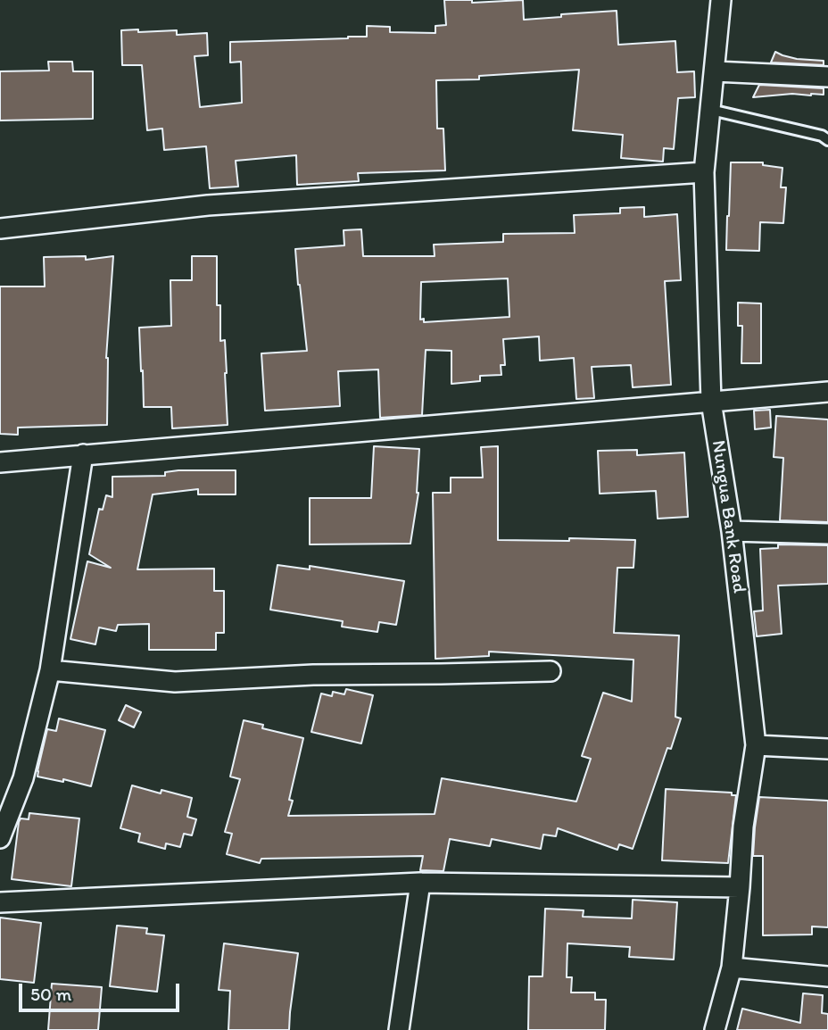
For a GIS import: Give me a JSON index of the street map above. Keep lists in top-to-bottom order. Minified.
{"streets":{"street":["Nungua Bank Road"]},"scale_bar":"50 m"}
